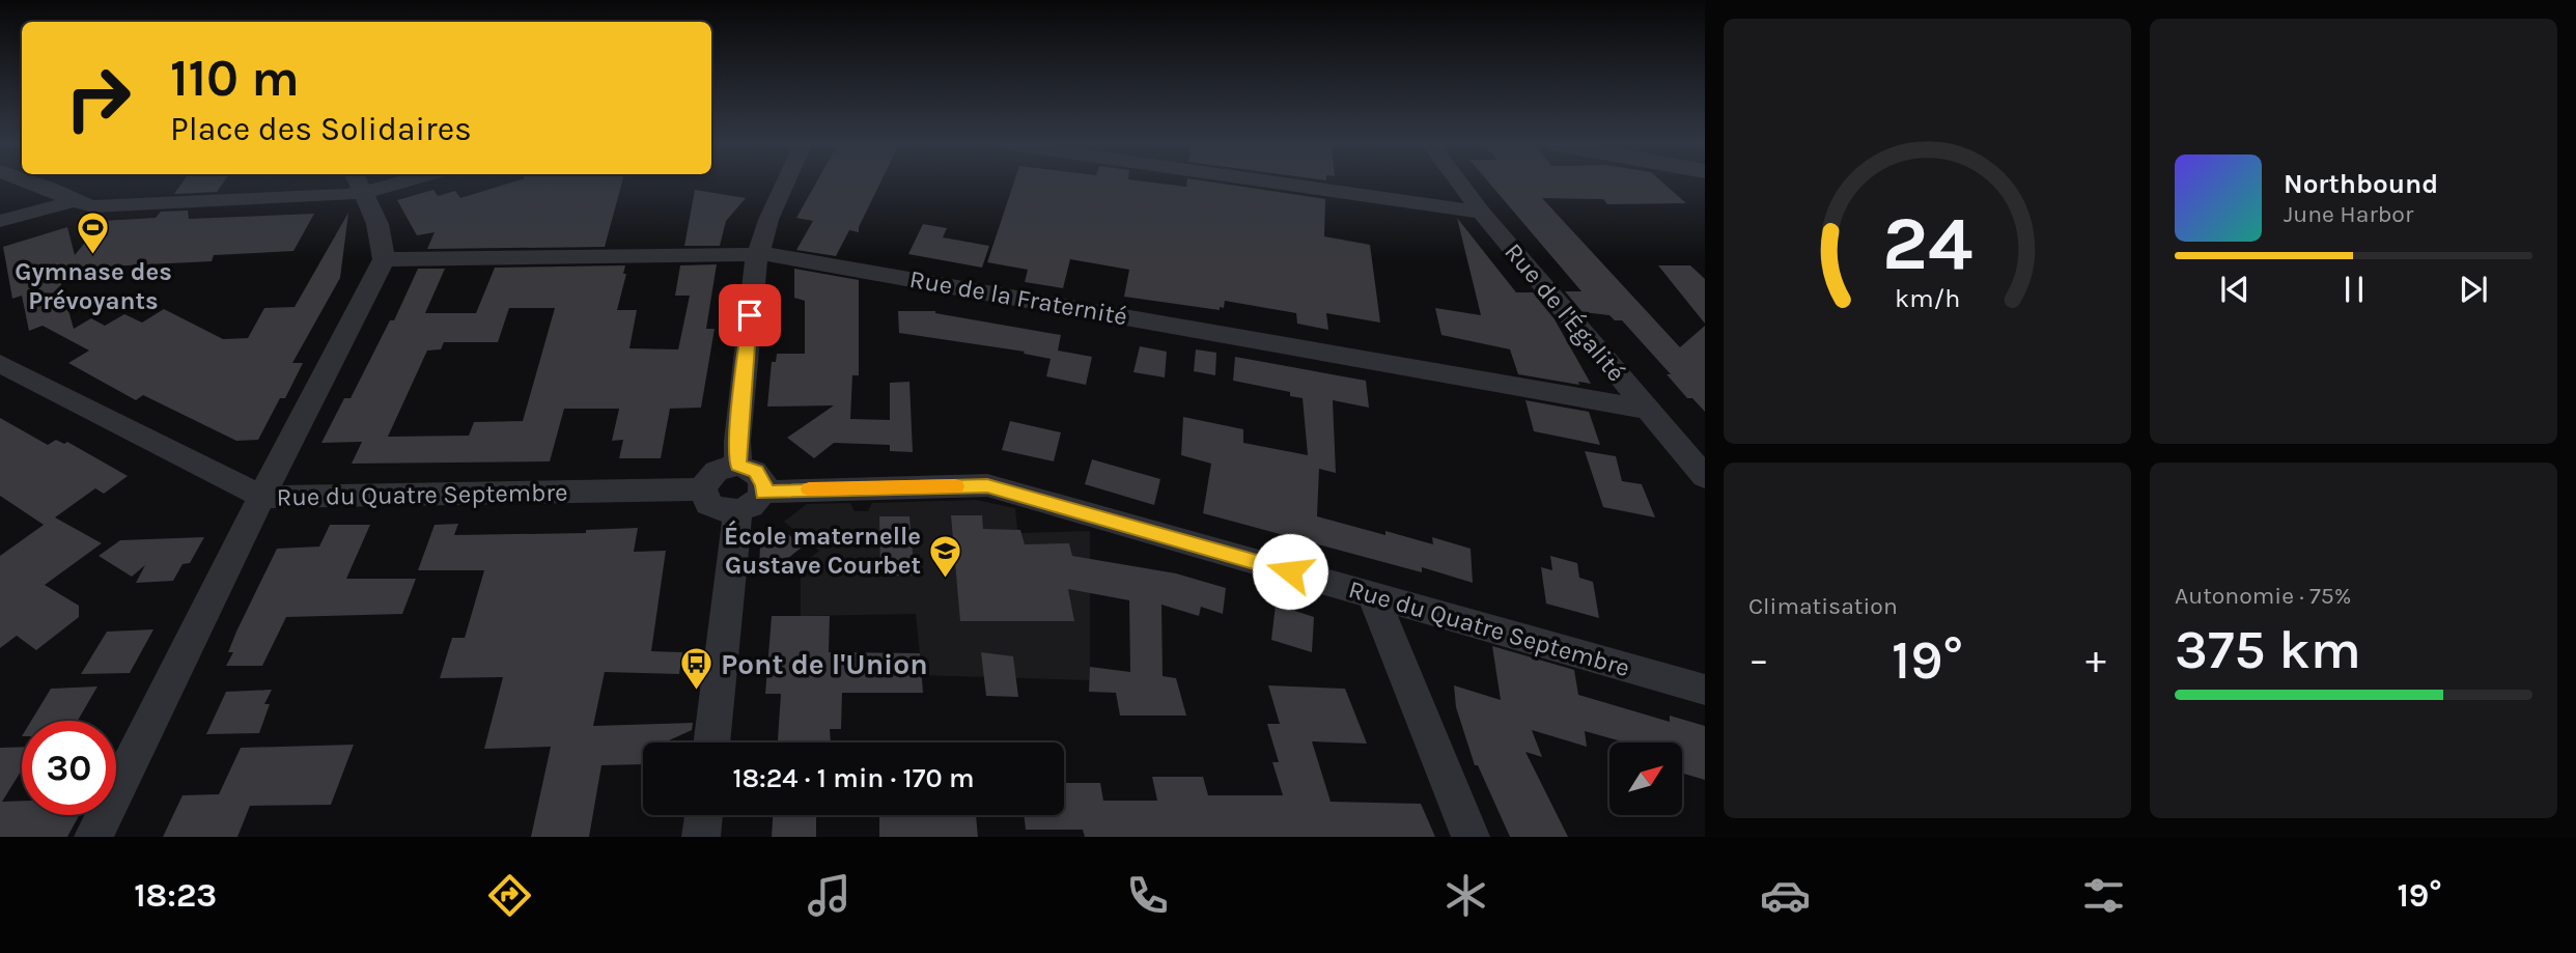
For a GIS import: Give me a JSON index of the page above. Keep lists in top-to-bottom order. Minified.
{"streets":{"street":["Rue de la Fraternité","Rue de l'Égalité","Rue du Quatre Septembre"]},"crossings":[["Rue de la Fraternité","Rue de l'Égalité"]],"places":{"sports":["Gymnase des Prévoyants"],"school or university":["École maternelle Gustave Courbet"],"bus stop":["Pont de l'Union"]},"north":"top right","page":{"turn":["110 m","Place des Solidaires"],"song":["Northbound","June Harbor"],"tile":["Climatisation",["Autonomie · 75%","375 km"]],"heat":["−","19°","+"],"limit":"30","trip":"18:24 · 1 min · 170 m","tabs":["18:23","19°"],"gauge":["24","km/h"]}}
